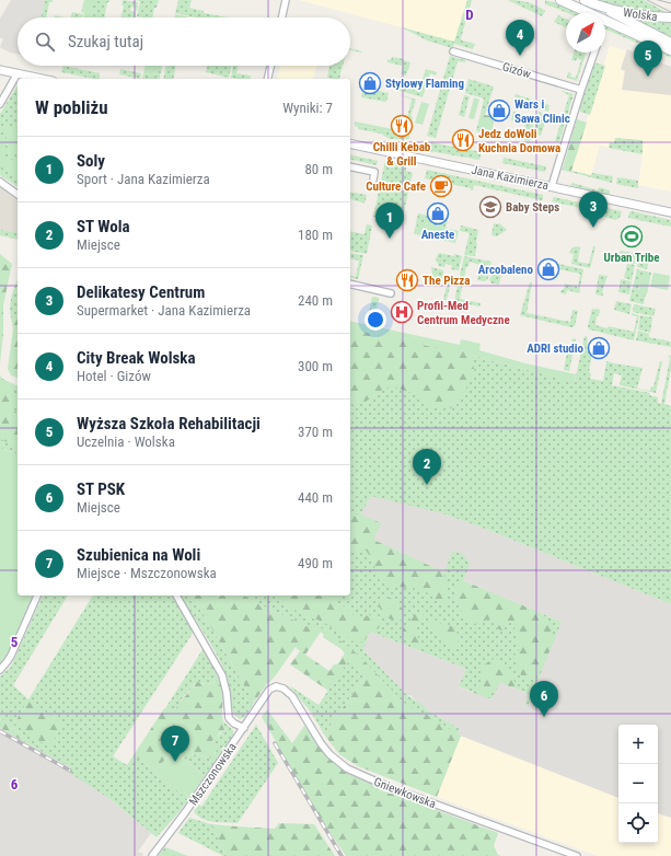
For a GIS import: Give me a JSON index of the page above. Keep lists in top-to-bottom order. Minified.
{"streets":{"main road":["Wolska"],"street":["Gizów","Jana Kazimierza","Mszczonowska","Gniewkowska"]},"crossings":[["Mszczonowska","Gniewkowska"]],"places":{"shop":["Stylowy Flaming","Wars i Sawa Clinic","Aneste","Arcobaleno","ADRI studio"],"restaurant":["Chilli Kebab & Grill","Jedz doWoli Kuchnia Domowa","The Pizza"],"cafe":["Culture Cafe"],"school or university":["Baby Steps"],"sports":["Urban Tribe"],"hospital":["Profil-Med Centrum Medyczne"]},"north":"top right","page":{"search":"Szukaj tutaj","pins":["4","5","3","1","2","6","7"],"heading":["W pobliżu","Wyniki: 7"],"list":[{"mark":"1","name":"Soly","note":"Sport · Jana Kazimierza","value":"80 m"},{"mark":"2","name":"ST Wola","note":"Miejsce","value":"180 m"},{"mark":"3","name":"Delikatesy Centrum","note":"Supermarket · Jana Kazimierza","value":"240 m"},{"mark":"4","name":"City Break Wolska","note":"Hotel · Gizów","value":"300 m"},{"mark":"5","name":"Wyższa Szkoła Rehabilitacji","note":"Uczelnia · Wolska","value":"370 m"},{"mark":"6","name":"ST PSK","note":"Miejsce","value":"440 m"},{"mark":"7","name":"Szubienica na Woli","note":"Miejsce · Mszczonowska","value":"490 m"}],"map_buttons":["+","−"]},"grid":{"columns":["D"],"rows":["5","6"]}}
